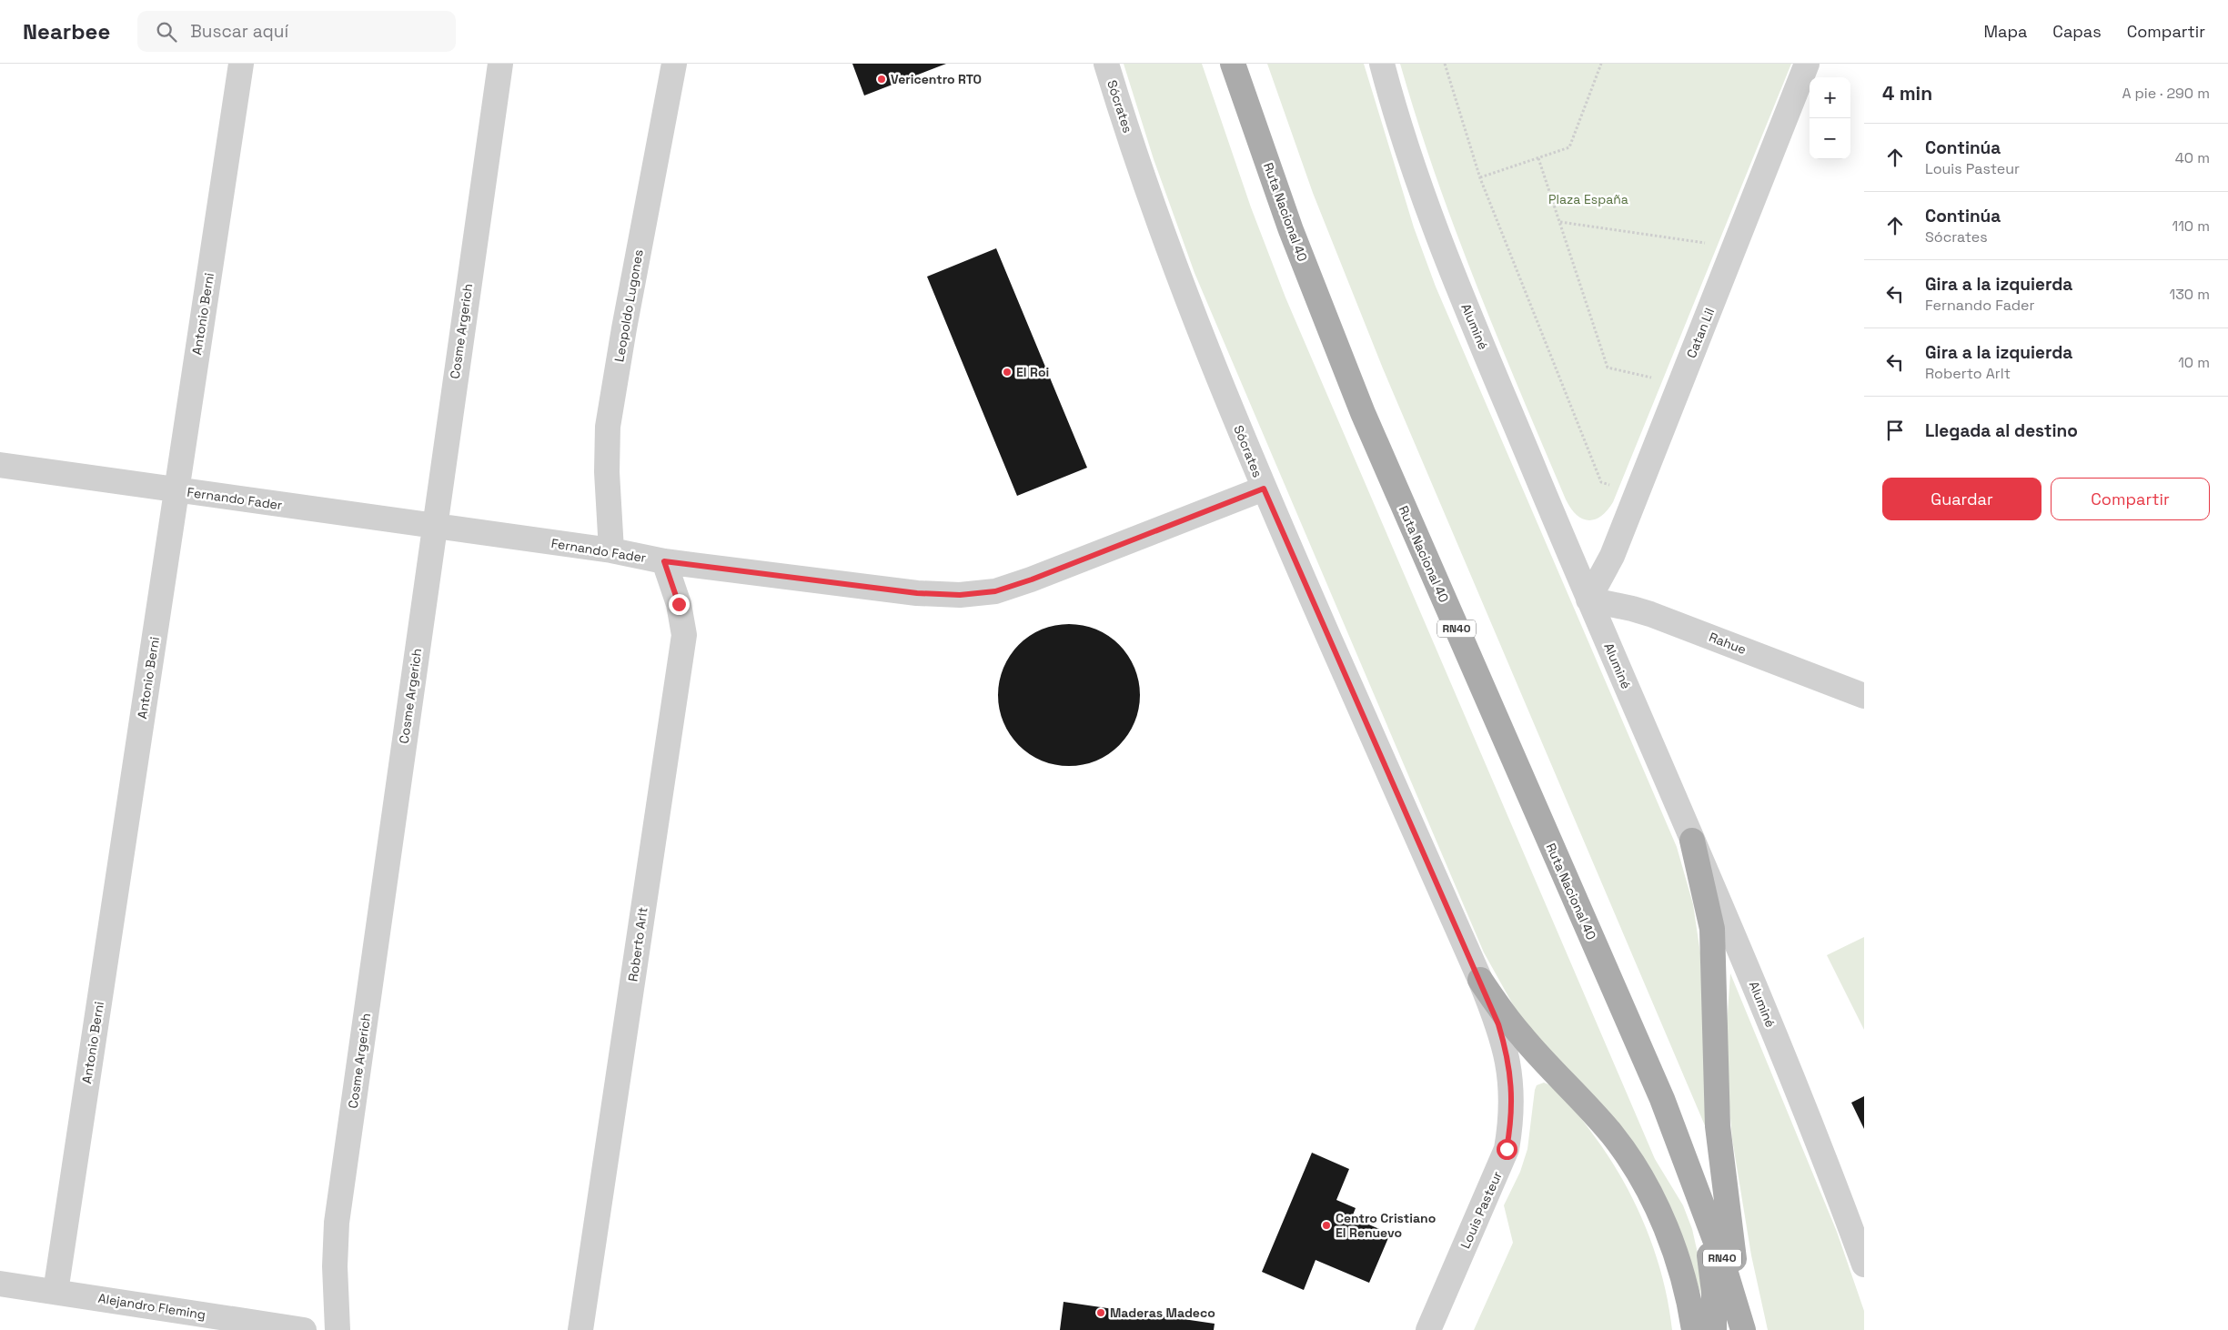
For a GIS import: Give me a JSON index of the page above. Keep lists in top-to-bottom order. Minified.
{"streets":{"main road":["Ruta Nacional 40","RN40"],"street":["Sócrates","Leopoldo Lugones","Antonio Berni","Aluminé","Cosme Argerich","Catan Lil","Fernando Fader","Rahue","Roberto Arlt","Louis Pasteur","Alejandro Fleming"]},"crossings":[["Sócrates","Fernando Fader"],["Sócrates","Louis Pasteur"],["Leopoldo Lugones","Fernando Fader"],["Antonio Berni","Fernando Fader"],["Antonio Berni","Alejandro Fleming"],["Aluminé","Catan Lil"],["Aluminé","Rahue"],["Cosme Argerich","Fernando Fader"],["Catan Lil","Rahue"],["Fernando Fader","Roberto Arlt"]],"parks":["Plaza España"],"places":["Vericentro RTO","El Roi","Centro Cristiano El Renuevo","Maderas Madeco"],"page":{"header":"Nearbee","search":"Buscar aquí","nav":["Mapa","Capas","Compartir"],"heading":["4 min","A pie · 290 m"],"map_buttons":["+","−"],"list":[["Continúa","Louis Pasteur","40 m"],["Continúa","Sócrates","110 m"],["Gira a la izquierda","Fernando Fader","130 m"],["Gira a la izquierda","Roberto Arlt","10 m"],"Llegada al destino"],"buttons":["Guardar","Compartir"]}}
